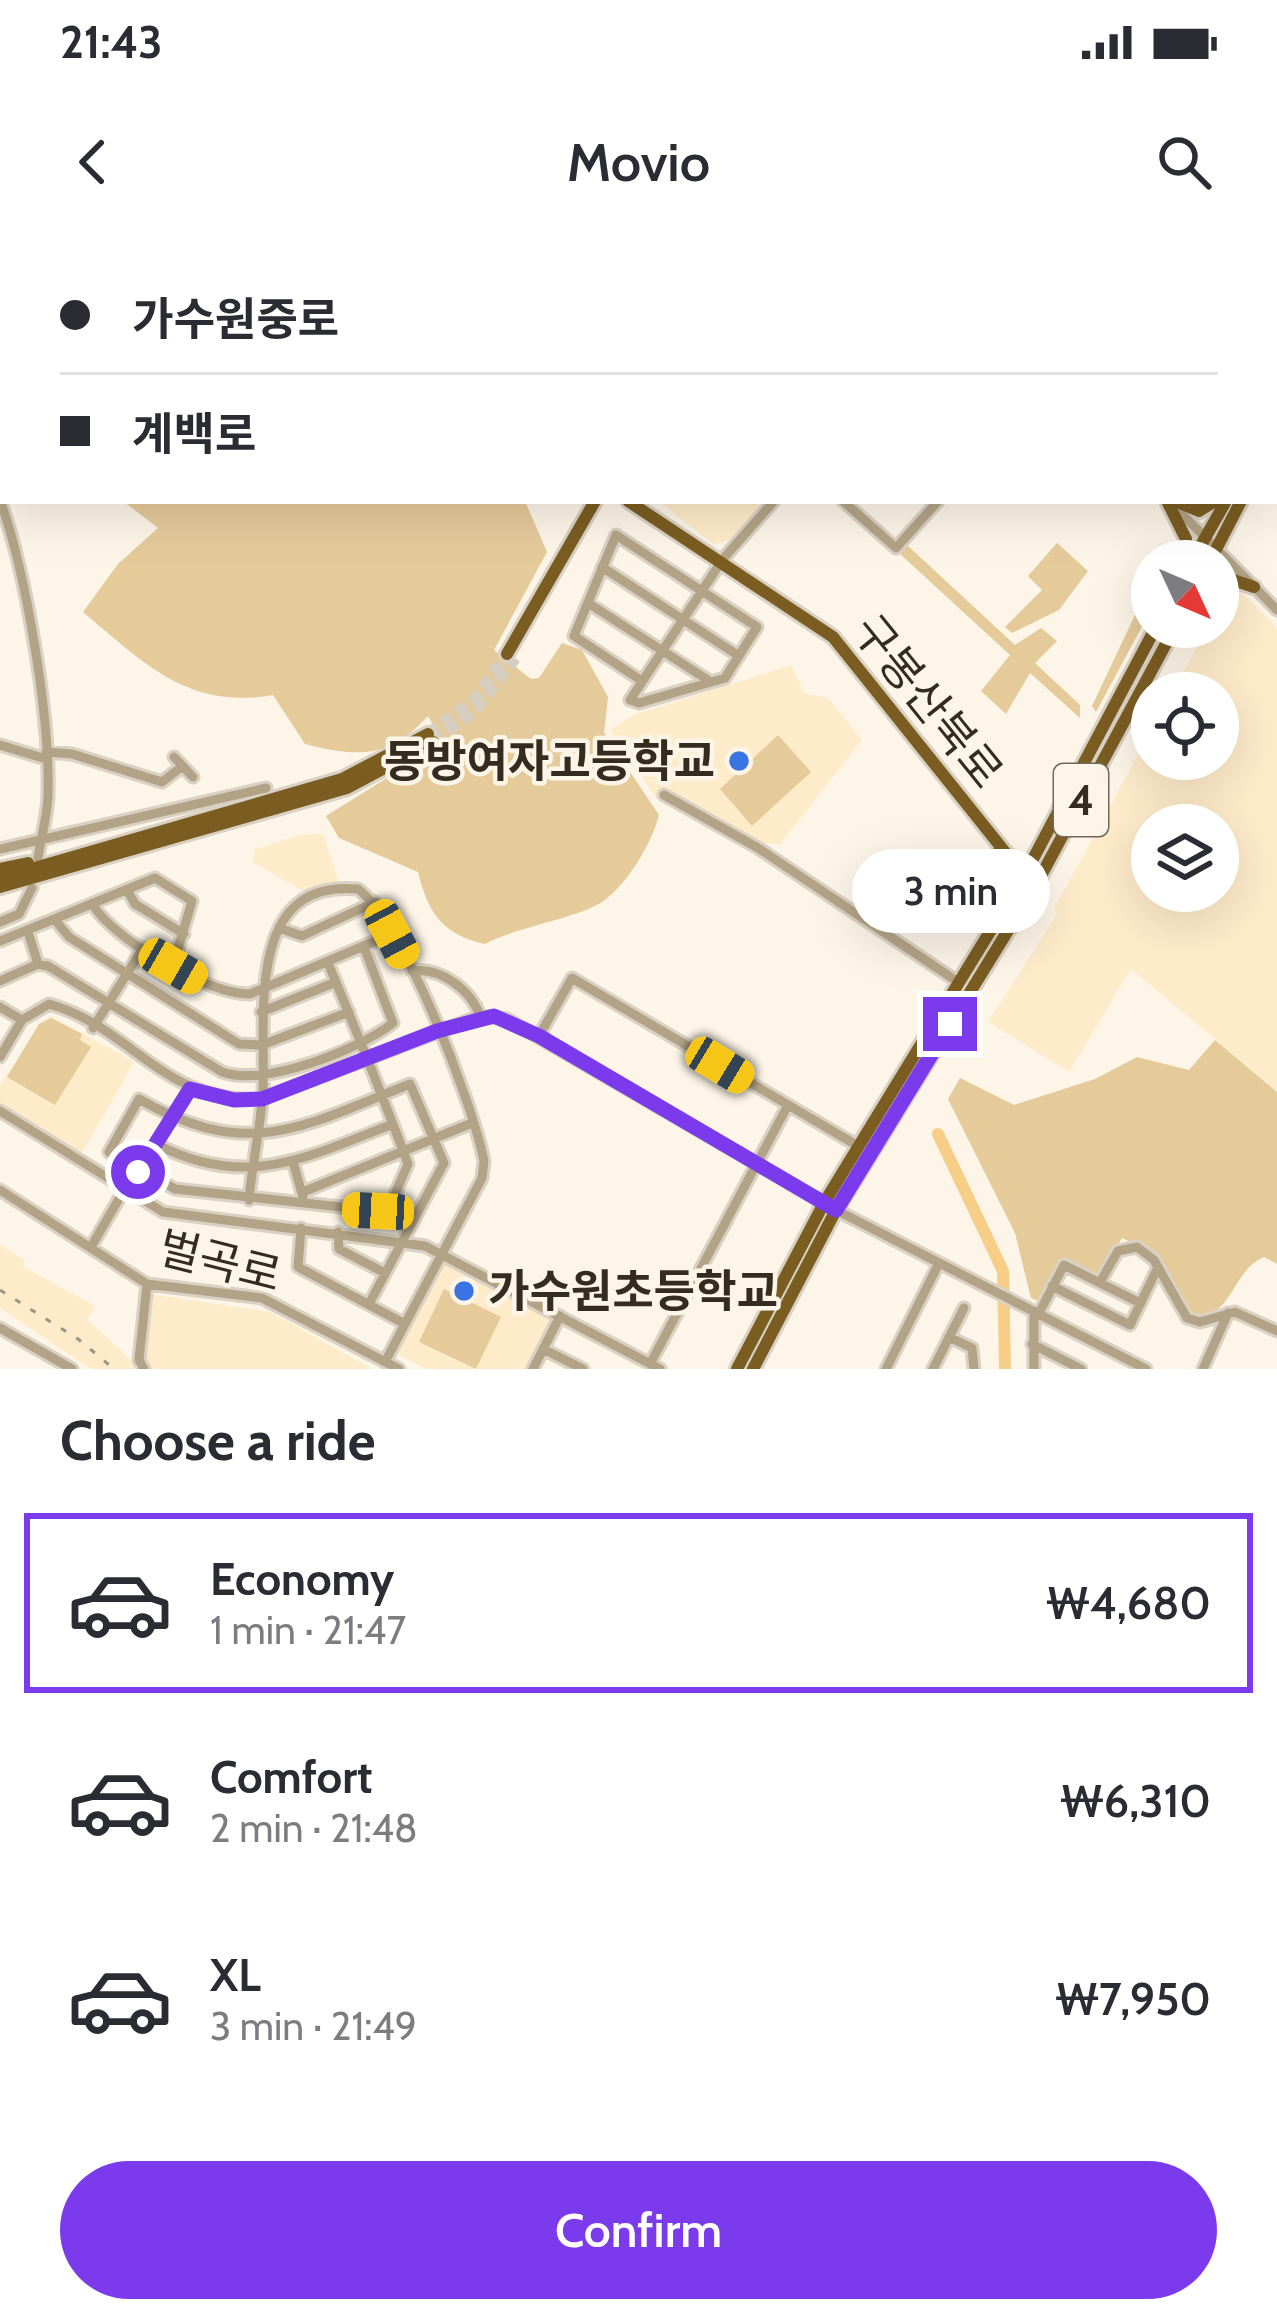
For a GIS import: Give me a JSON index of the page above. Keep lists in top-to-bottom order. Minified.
{"streets":{"main road":["구봉산북로","4"],"street":["벌곡로"]},"crossings":[["구봉산북로","4"]],"places":["동방여자고등학교","가수원초등학교"],"north":"bottom right","page":{"status":"21:43","header":"Movio","banner":["가수원중로","계백로"],"bubble":"3 min","heading":"Choose a ride","list":[{"name":"Economy","note":"1 min · 21:47","value":"₩4,680"},{"name":"Comfort","note":"2 min · 21:48","value":"₩6,310"},{"name":"XL","note":"3 min · 21:49","value":"₩7,950"}],"buttons":"Confirm"}}
